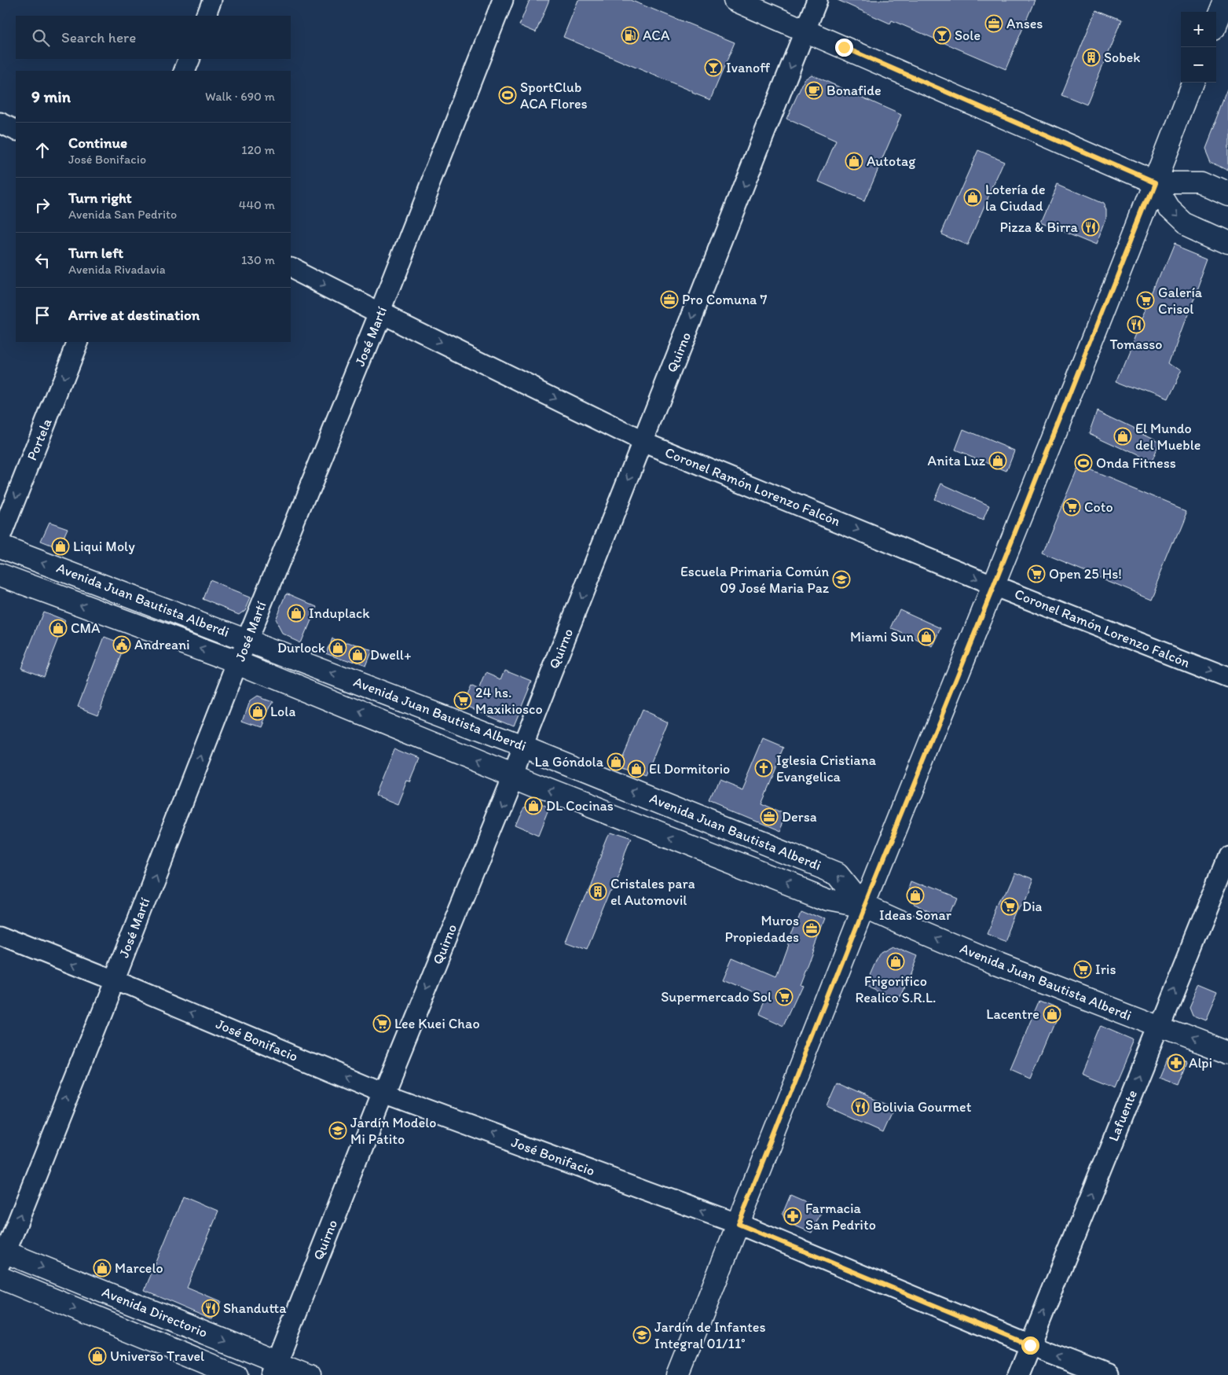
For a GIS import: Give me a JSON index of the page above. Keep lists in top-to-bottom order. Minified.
{"streets":{"main road":["Avenida Juan Bautista Alberdi","Avenida Directorio"],"street":["José Martí","Quirno","Portela","Coronel Ramón Lorenzo Falcón","José Bonifacio","Lafuente"]},"crossings":[["José Martí","Coronel Ramón Lorenzo Falcón"],["José Martí","Avenida Juan Bautista Alberdi"],["José Martí","José Bonifacio"],["José Martí","Avenida Directorio"],["Quirno","Coronel Ramón Lorenzo Falcón"],["Quirno","Avenida Juan Bautista Alberdi"],["Quirno","José Bonifacio"],["Quirno","Avenida Directorio"],["Avenida Juan Bautista Alberdi","Lafuente"],["José Bonifacio","Lafuente"]],"one_way":["José Martí","Quirno","Portela","Coronel Ramón Lorenzo Falcón","Avenida Juan Bautista Alberdi","José Bonifacio","Lafuente","Avenida Directorio"],"places":{"office":["Anses","Pro Comuna 7","Dersa","Muros Propiedades"],"fuel station":["ACA"],"bar":["Sole","Ivanoff"],"building":["Sobek","Cristales para el Automovil"],"cafe":["Bonafide"],"sports":["SportClub ACA Flores","Onda Fitness"],"shop":["Autotag","Lotería de la Ciudad","El Mundo del Mueble","Anita Luz","Liqui Moly","Induplack","CMA","Miami Sun","Durlock","Dwell+","Lola","La Góndola","El Dormitorio","DL Cocinas","Ideas Sonar","Frigorifico Realico S.R.L.","Lacentre","Marcelo","Universo Travel"],"restaurant":["Pizza & Birra","Tomasso","Bolivia Gourmet","Shandutta"],"supermarket":["Galería Crisol","Coto","Open 25 Hs!","24 hs. Maxikiosco","Dia","Iris","Supermercado Sol","Lee Kuei Chao"],"school or university":["Escuela Primaria Común 09 José Maria Paz","Jardín Modelo Mi Patito","Jardín de Infantes Integral 01/11°"],"public building":["Andreani"],"church":["Iglesia Cristiana Evangelica"],"pharmacy":["Alpi","Farmacia San Pedrito"]},"page":{"map_buttons":["+","−"],"search":"Search here","heading":["9 min","Walk · 690 m"],"list":[["Continue","José Bonifacio","120 m"],["Turn right","Avenida San Pedrito","440 m"],["Turn left","Avenida Rivadavia","130 m"],"Arrive at destination"]}}
